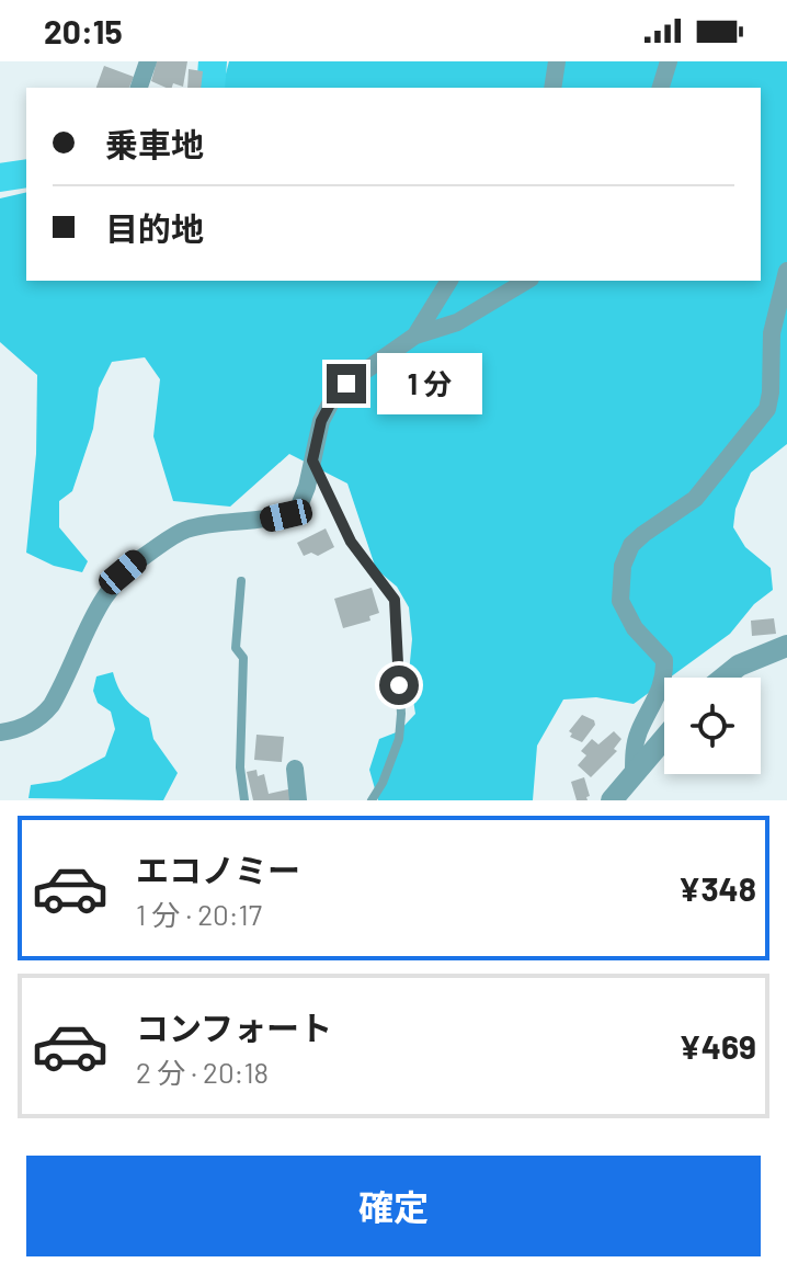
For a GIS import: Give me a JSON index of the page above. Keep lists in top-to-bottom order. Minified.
{"page":{"status":"20:15","banner":["乗車地","目的地"],"bubble":"1 分","list":[{"name":"エコノミー","note":"1 分 · 20:17","value":"¥348"},{"name":"コンフォート","note":"2 分 · 20:18","value":"¥469"}],"buttons":"確定"}}
